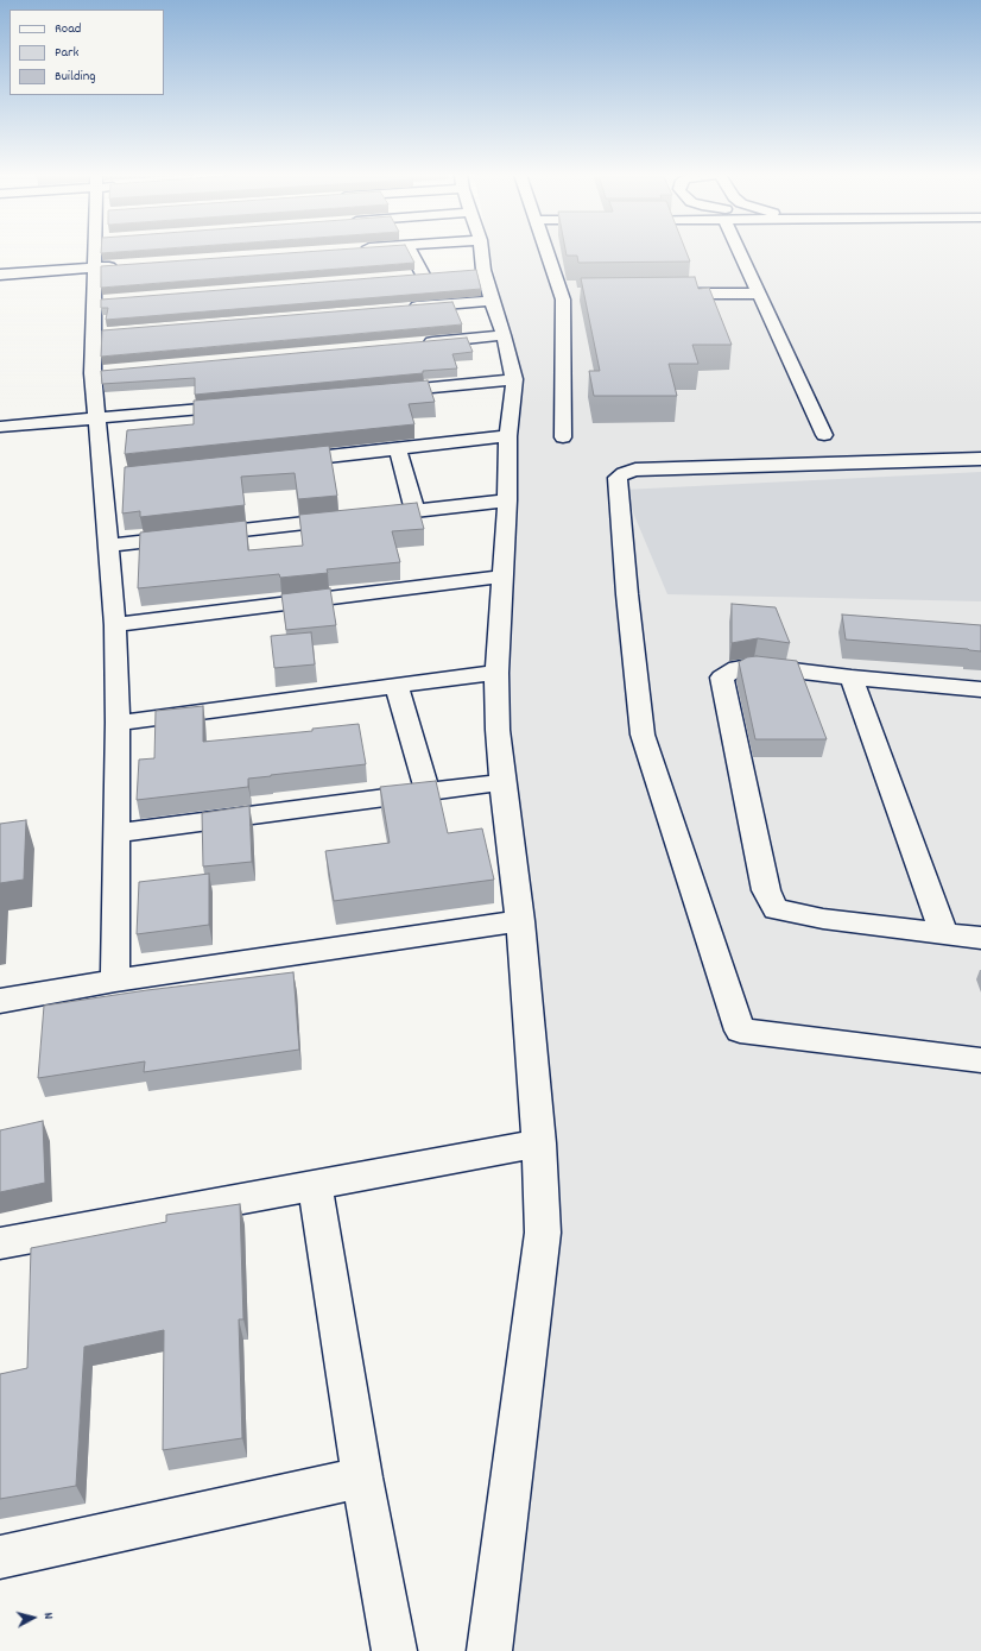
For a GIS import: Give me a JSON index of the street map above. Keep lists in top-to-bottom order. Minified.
{"legend":["Road","Park","Building"],"north":"right"}
